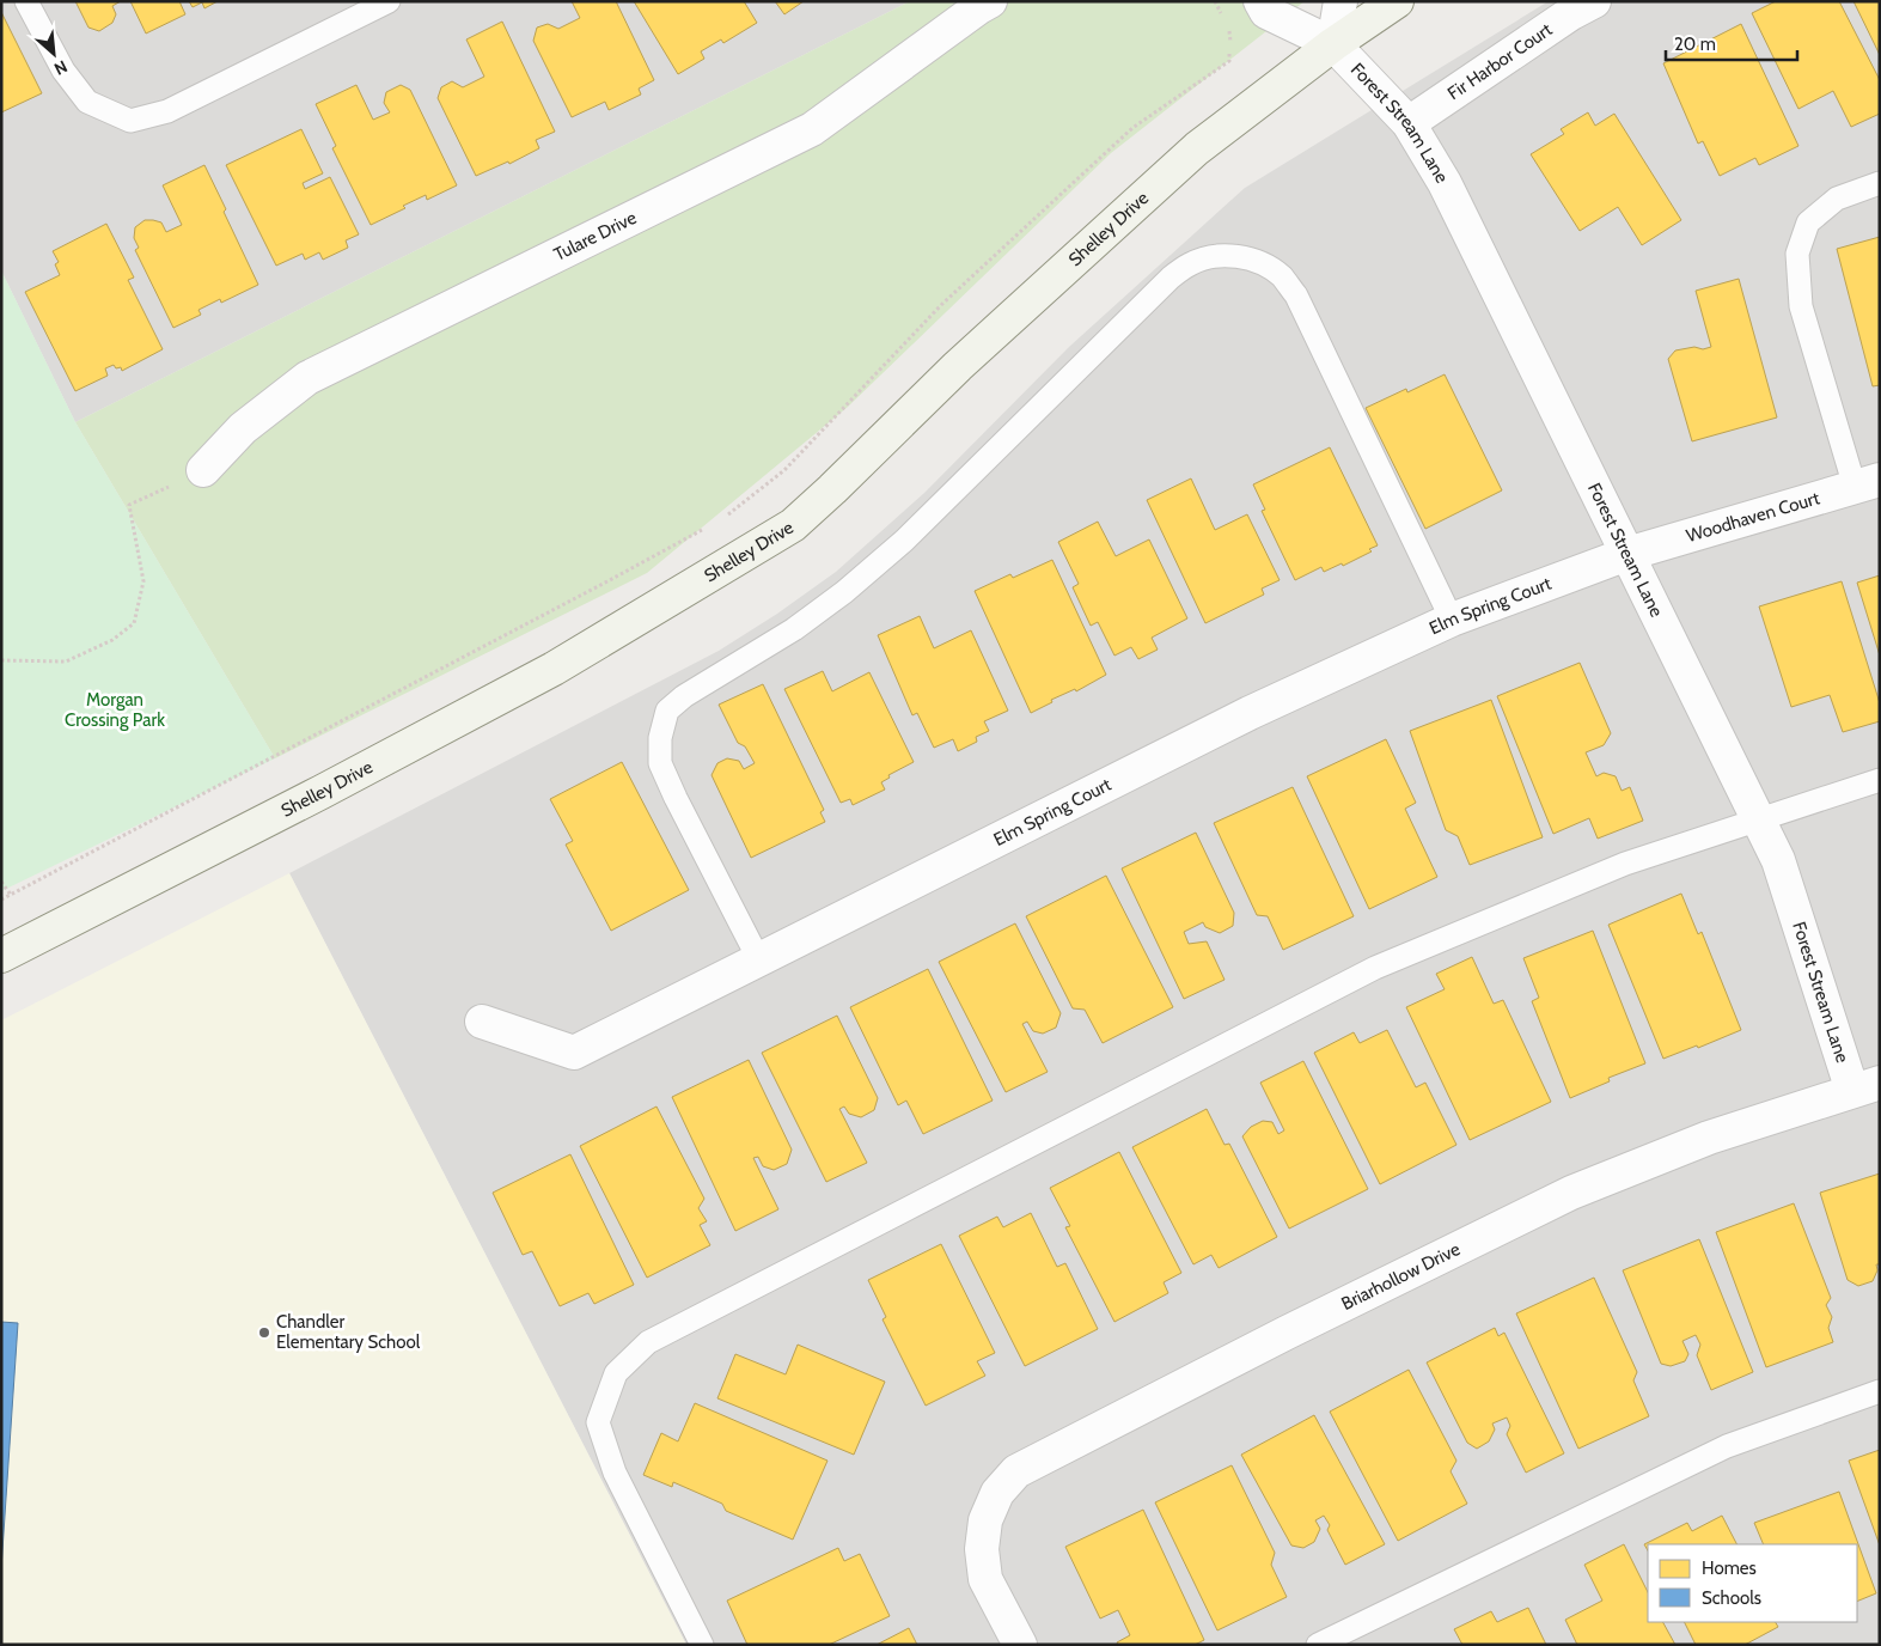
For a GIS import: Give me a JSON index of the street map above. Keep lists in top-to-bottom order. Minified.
{"streets":{"street":["Fir Harbor Court","Forest Stream Lane","Shelley Drive","Tulare Drive","Woodhaven Court","Elm Spring Court","Briarhollow Drive"]},"crossings":[["Fir Harbor Court","Forest Stream Lane"],["Forest Stream Lane","Shelley Drive"],["Forest Stream Lane","Woodhaven Court"],["Forest Stream Lane","Elm Spring Court"],["Forest Stream Lane","Briarhollow Drive"],["Woodhaven Court","Elm Spring Court"]],"parks":["Morgan Crossing Park"],"places":["Chandler Elementary School"],"legend":["Homes","Schools"],"scale_bar":"20 m","north":"bottom right"}
